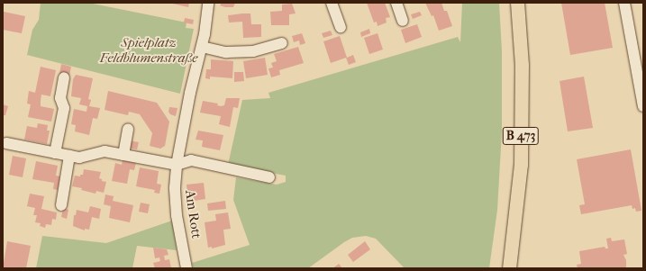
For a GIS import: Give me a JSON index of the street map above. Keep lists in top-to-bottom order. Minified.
{"streets":{"main road":["B 473"],"street":["Am Rott"]},"parks":["Spielplatz Feldblumenstraße"]}
